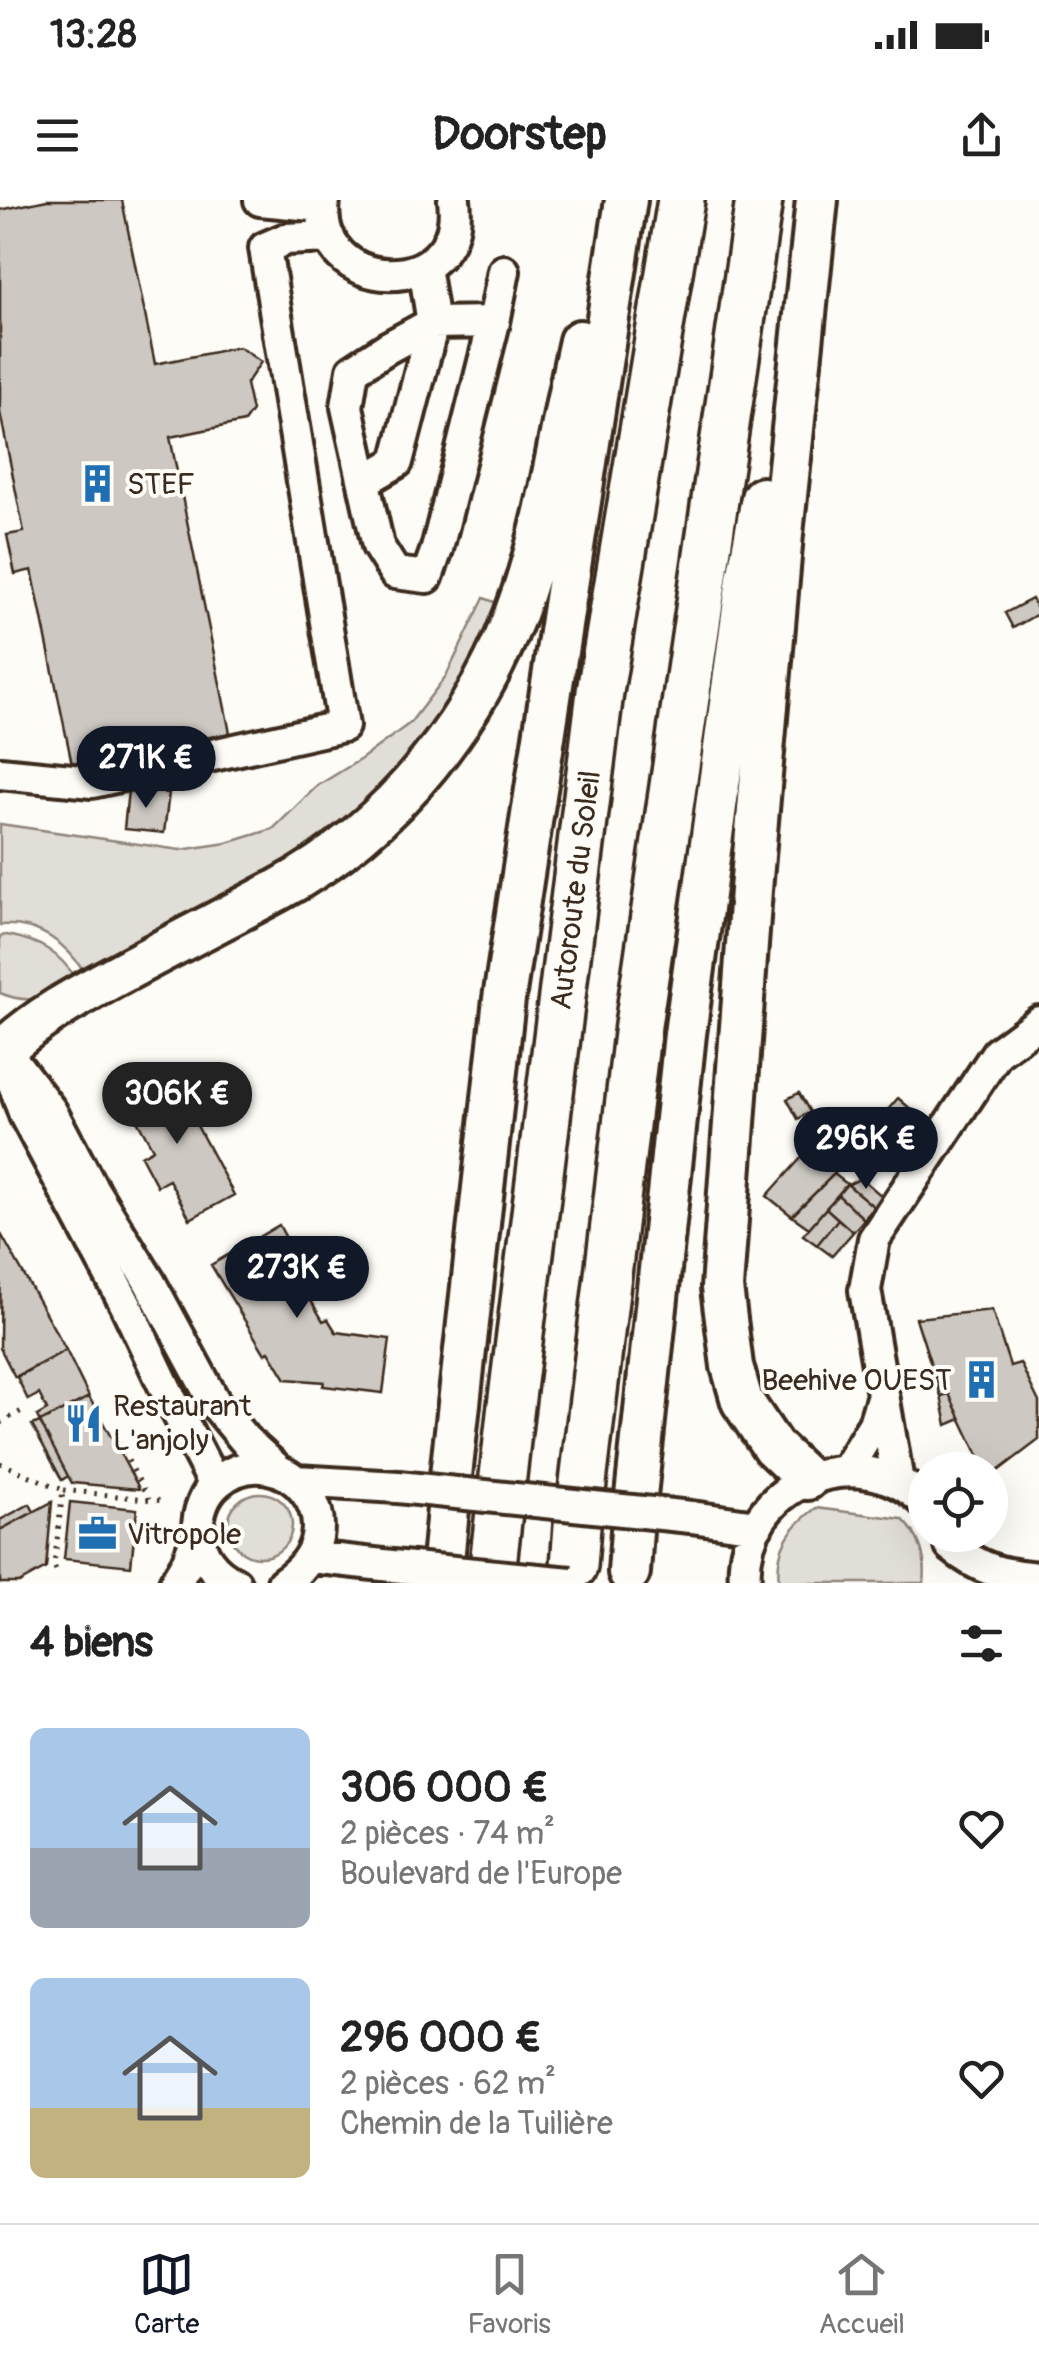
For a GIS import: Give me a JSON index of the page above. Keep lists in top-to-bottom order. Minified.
{"streets":{"highway":["Autoroute du Soleil"]},"places":{"building":["STEF","Beehive OUEST"],"restaurant":["Restaurant L'anjoly"],"office":["Vitropole"]},"page":{"status":"13:28","header":"Doorstep","price":["271K €","306K €","296K €","273K €"],"heading":"4 biens","list":[{"name":"306 000 €","note":"2 pièces · 74 m² · Boulevard de l'Europe"},{"name":"296 000 €","note":"2 pièces · 62 m² · Chemin de la Tuilière"}],"tabs":["Carte","Favoris","Accueil"]}}
